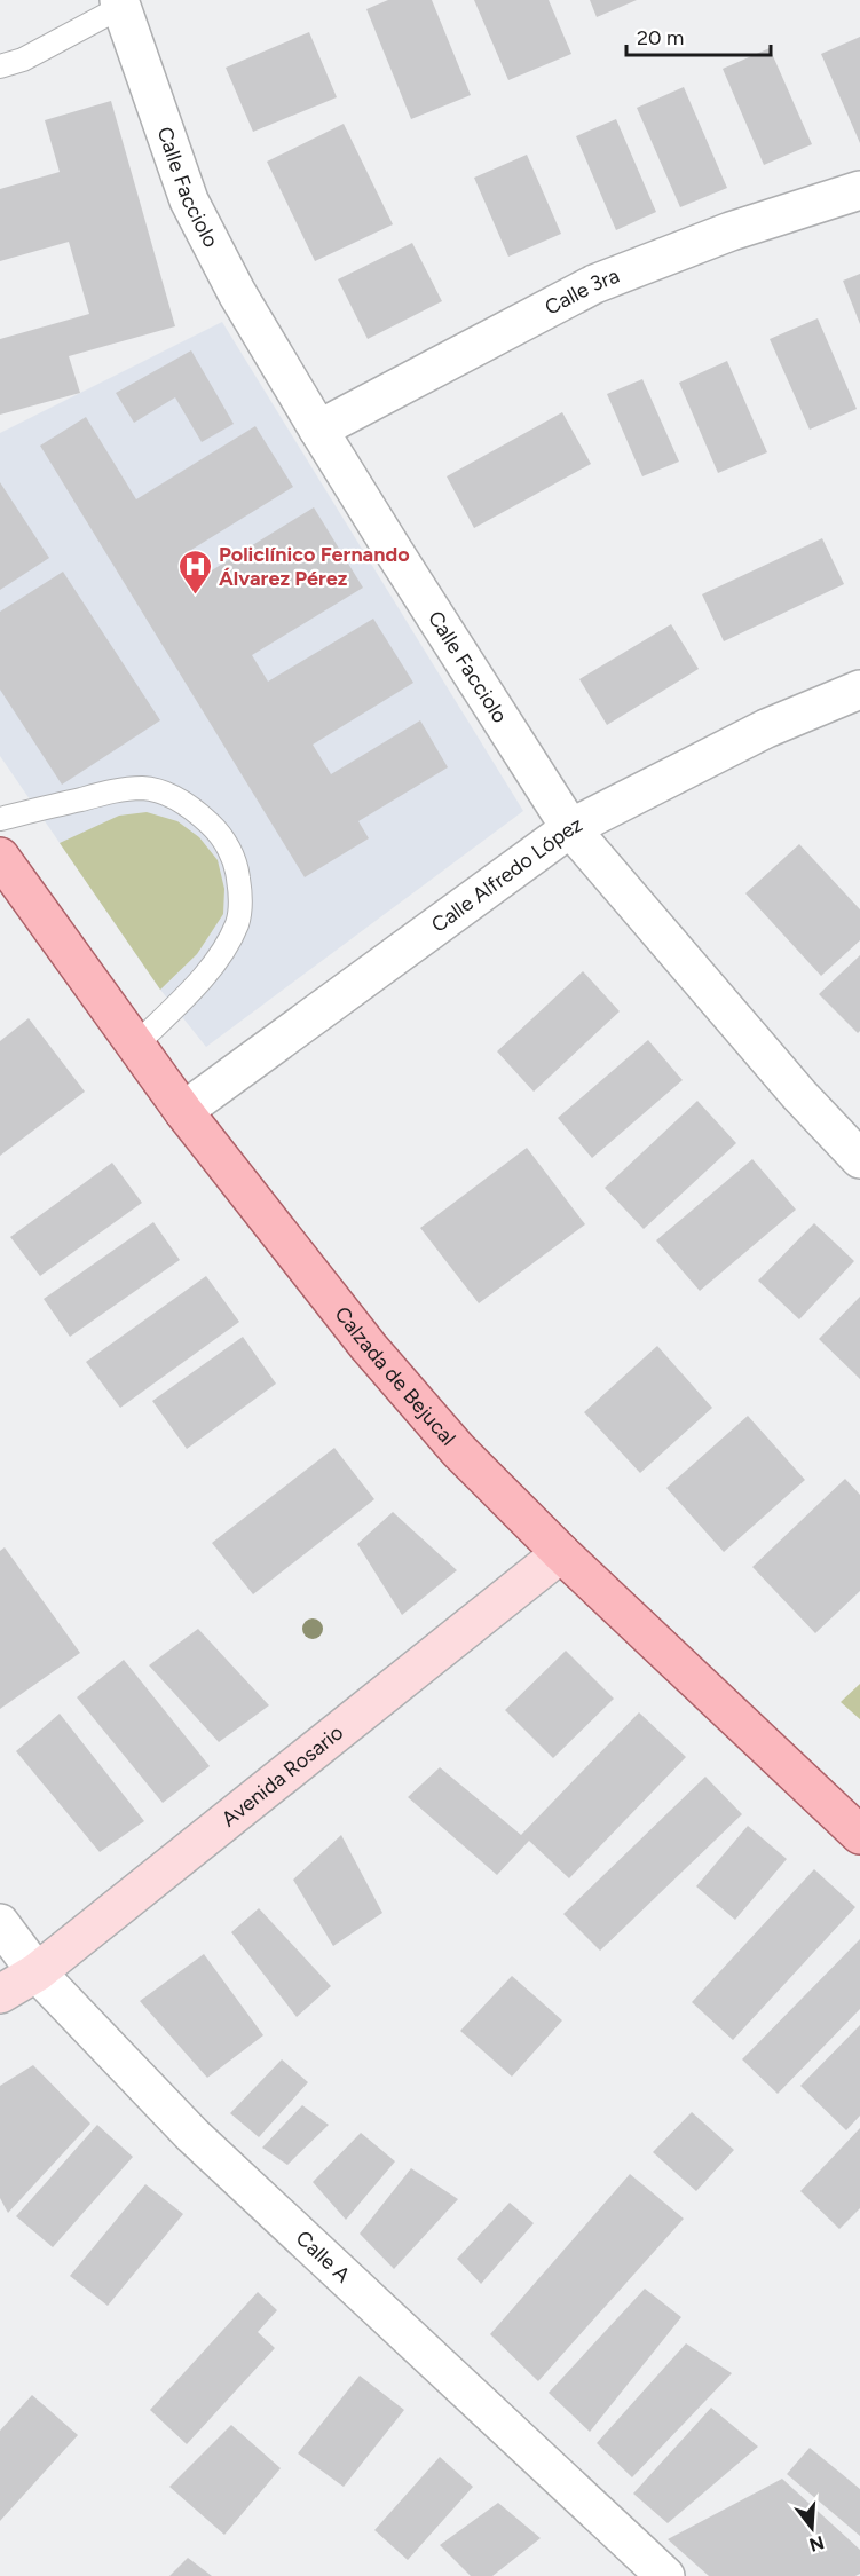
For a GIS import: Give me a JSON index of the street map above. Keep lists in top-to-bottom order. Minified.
{"streets":{"main road":["Calzada de Bejucal"],"street":["Calle Facciolo","Calle 3ra","Calle Alfredo López","Avenida Rosario","Calle A"]},"crossings":[["Calle Facciolo","Calle 3ra"],["Calle Facciolo","Calle Alfredo López"],["Calle Alfredo López","Calzada de Bejucal"],["Calzada de Bejucal","Avenida Rosario"],["Avenida Rosario","Calle A"]],"places":{"hospital":["Policlínico Fernando Álvarez Pérez"]},"scale_bar":"20 m","north":"bottom"}
